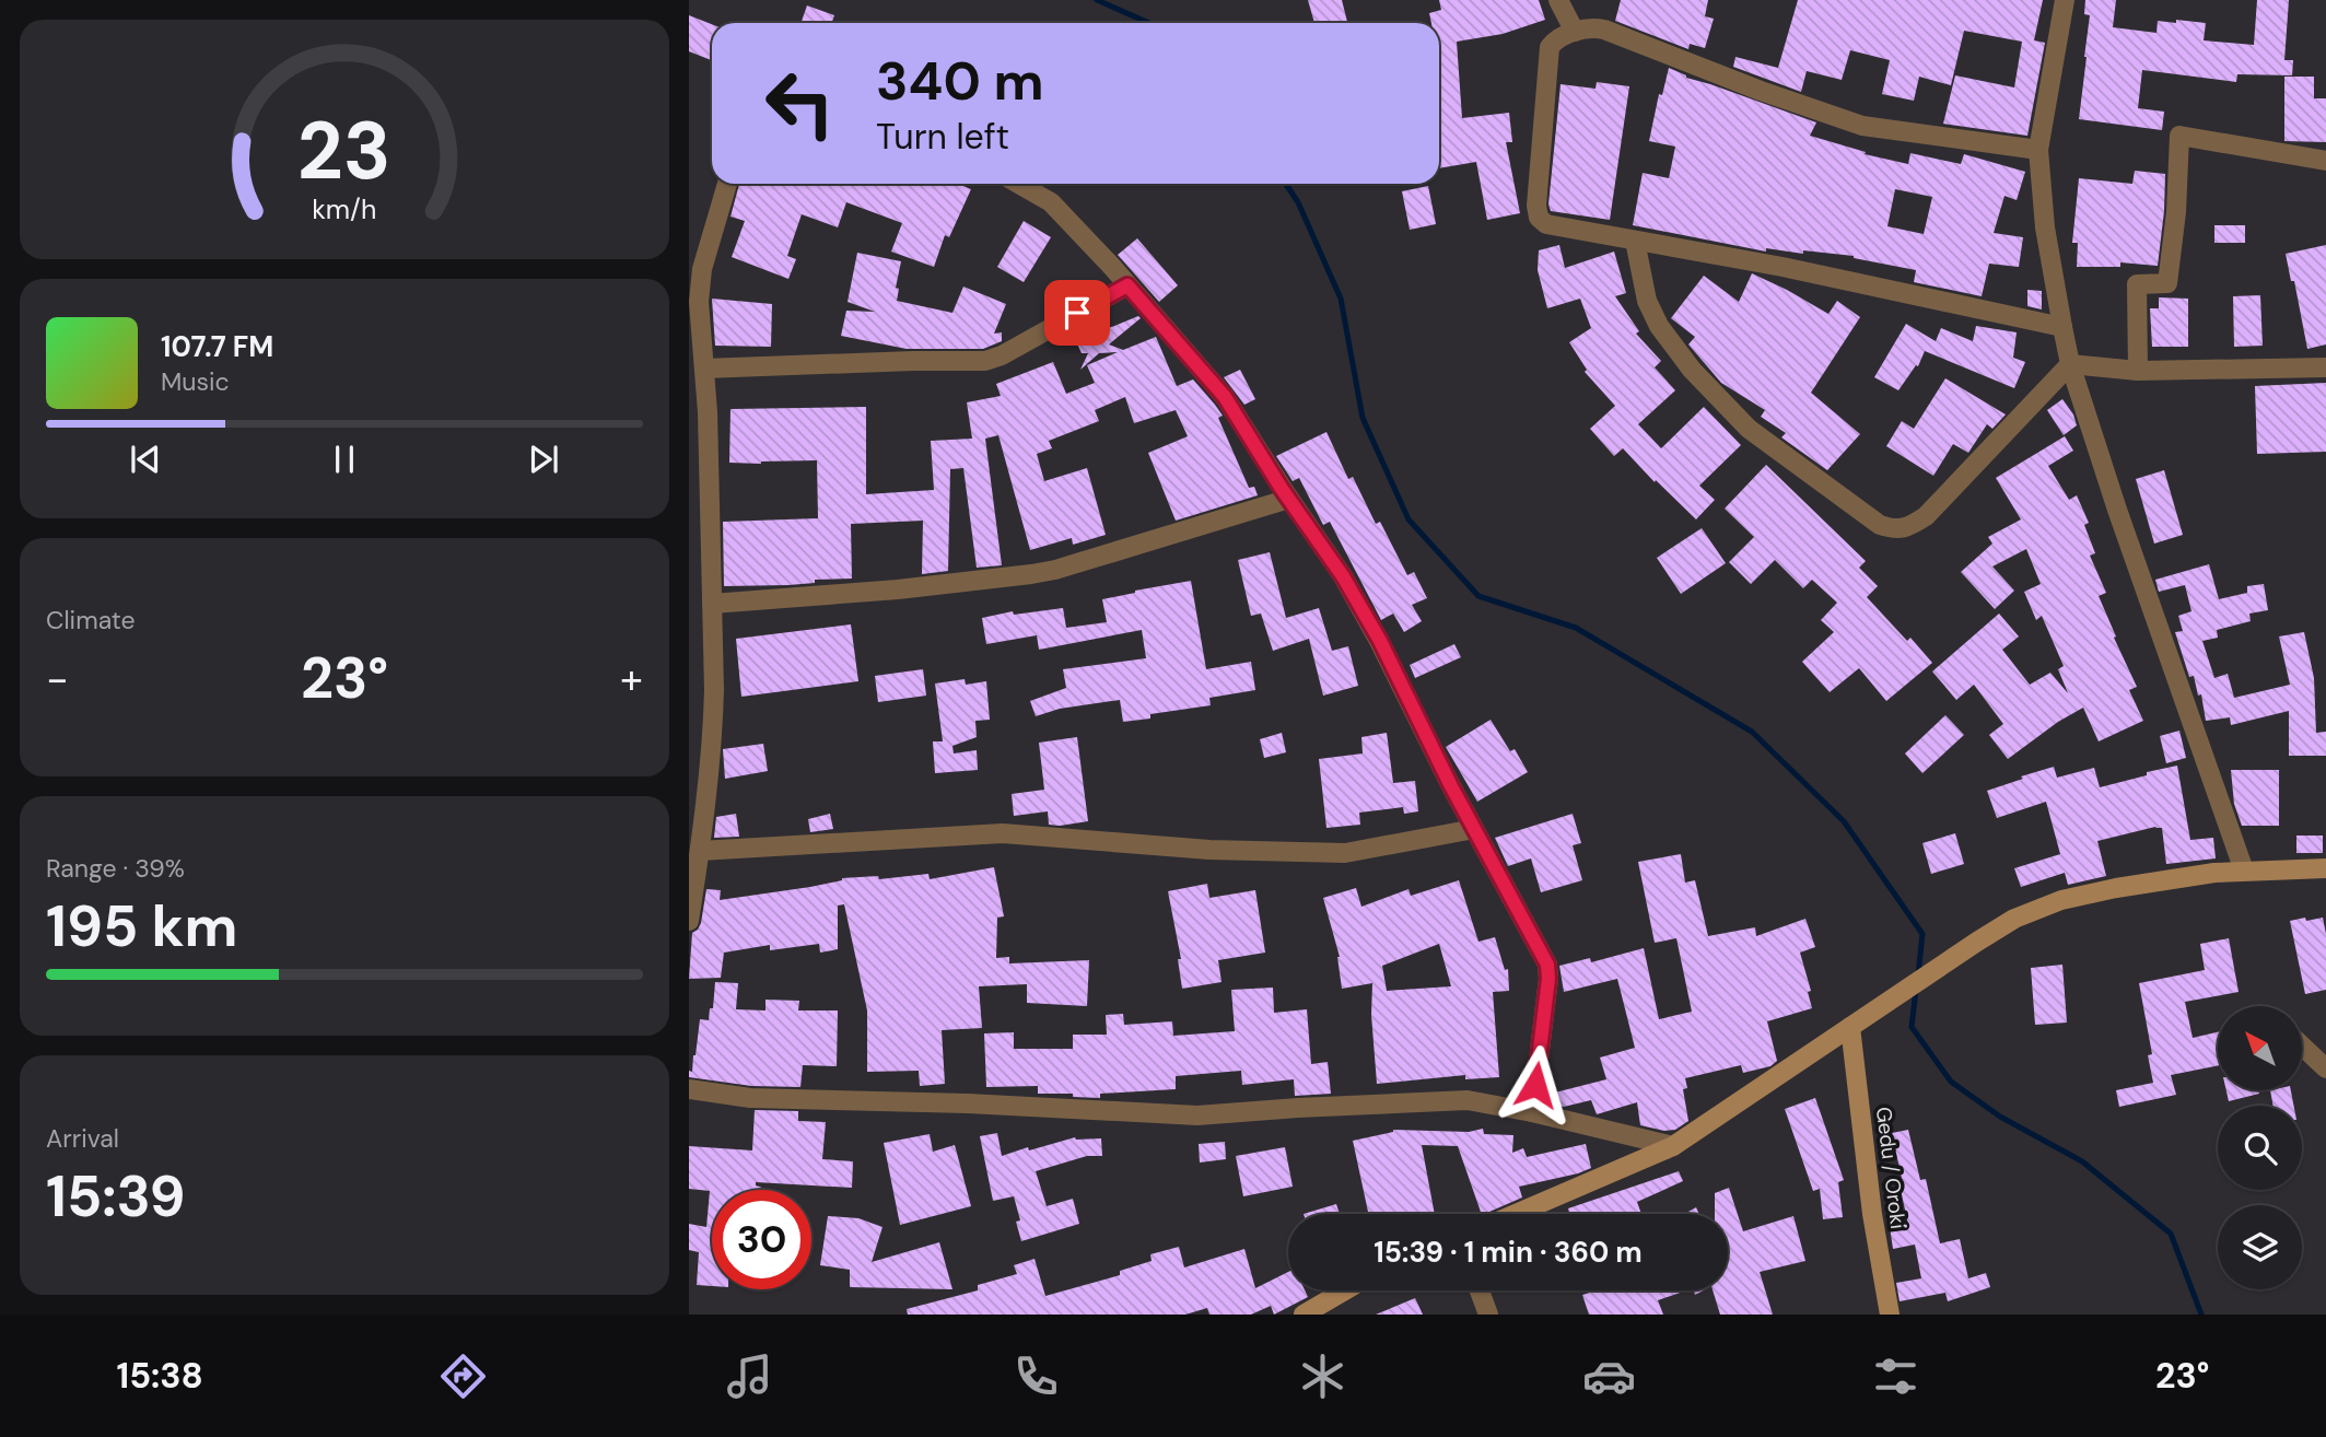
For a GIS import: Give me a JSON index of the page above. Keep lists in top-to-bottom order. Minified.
{"streets":{"street":["Gedu / Oroki"]},"north":"top left","page":{"turn":["340 m","Turn left"],"song":["107.7 FM","Music"],"tile":["Climate",["Range · 39%","195 km"],["Arrival","15:39"]],"heat":["−","23°","+"],"limit":"30","trip":"15:39 · 1 min · 360 m","tabs":["15:38","23°"],"gauge":["23","km/h"]}}
